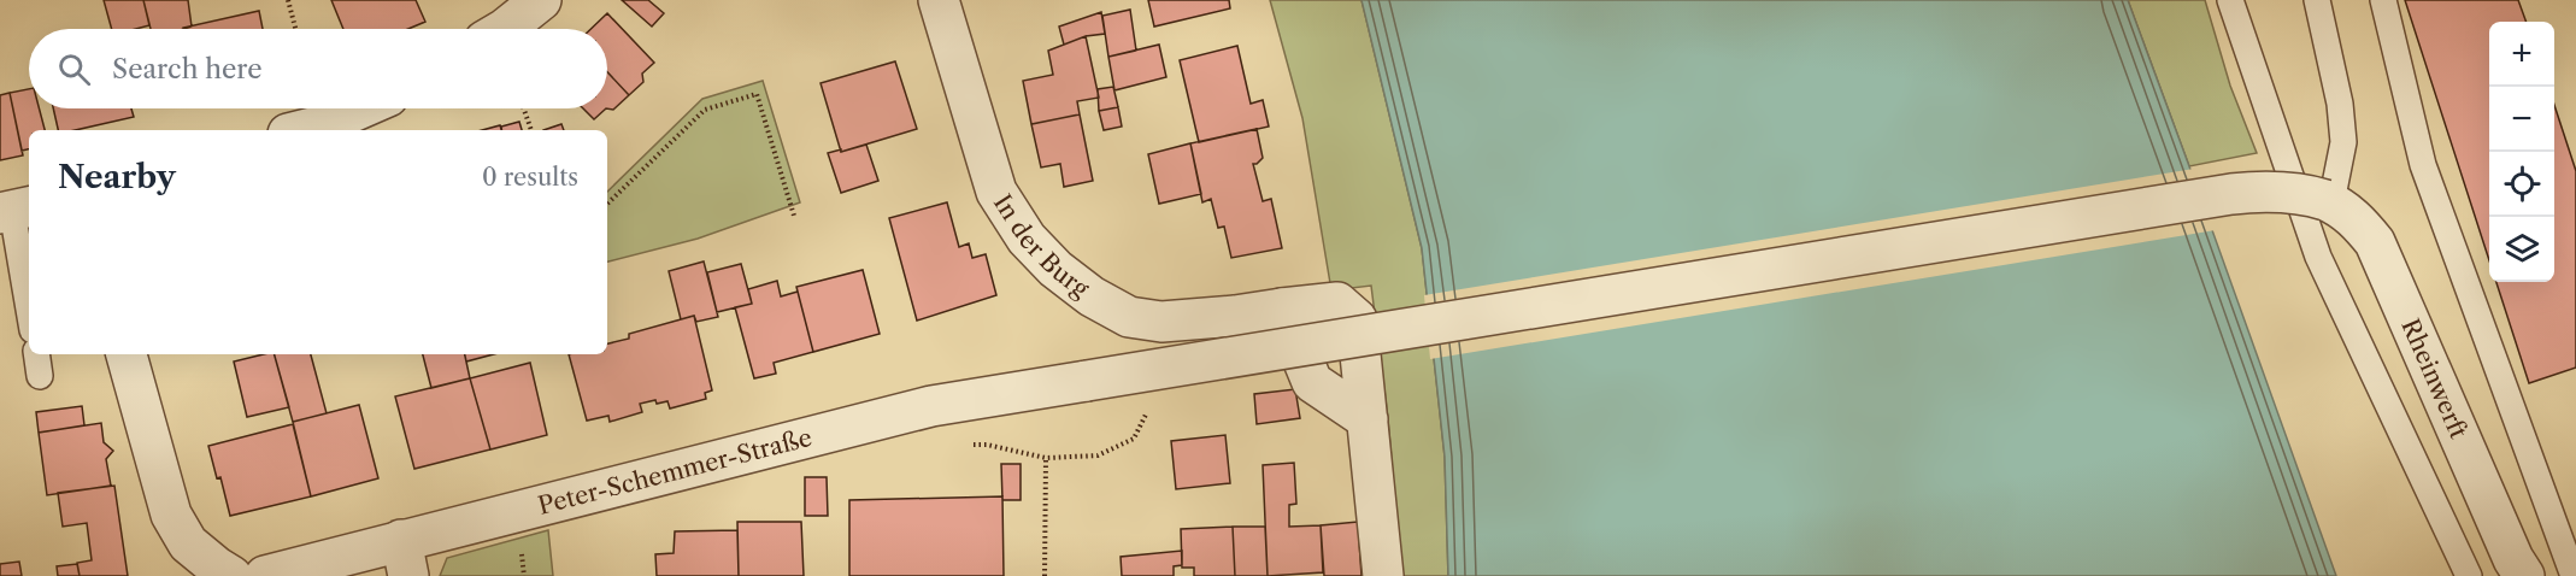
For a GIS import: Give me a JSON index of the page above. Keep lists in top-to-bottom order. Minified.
{"streets":{"street":["In der Burg","Rheinwerft","Peter-Schemmer-Straße"]},"crossings":[["Rheinwerft","Peter-Schemmer-Straße"]],"page":{"map_buttons":["+","−"],"search":"Search here","heading":["Nearby","0 results"]}}
